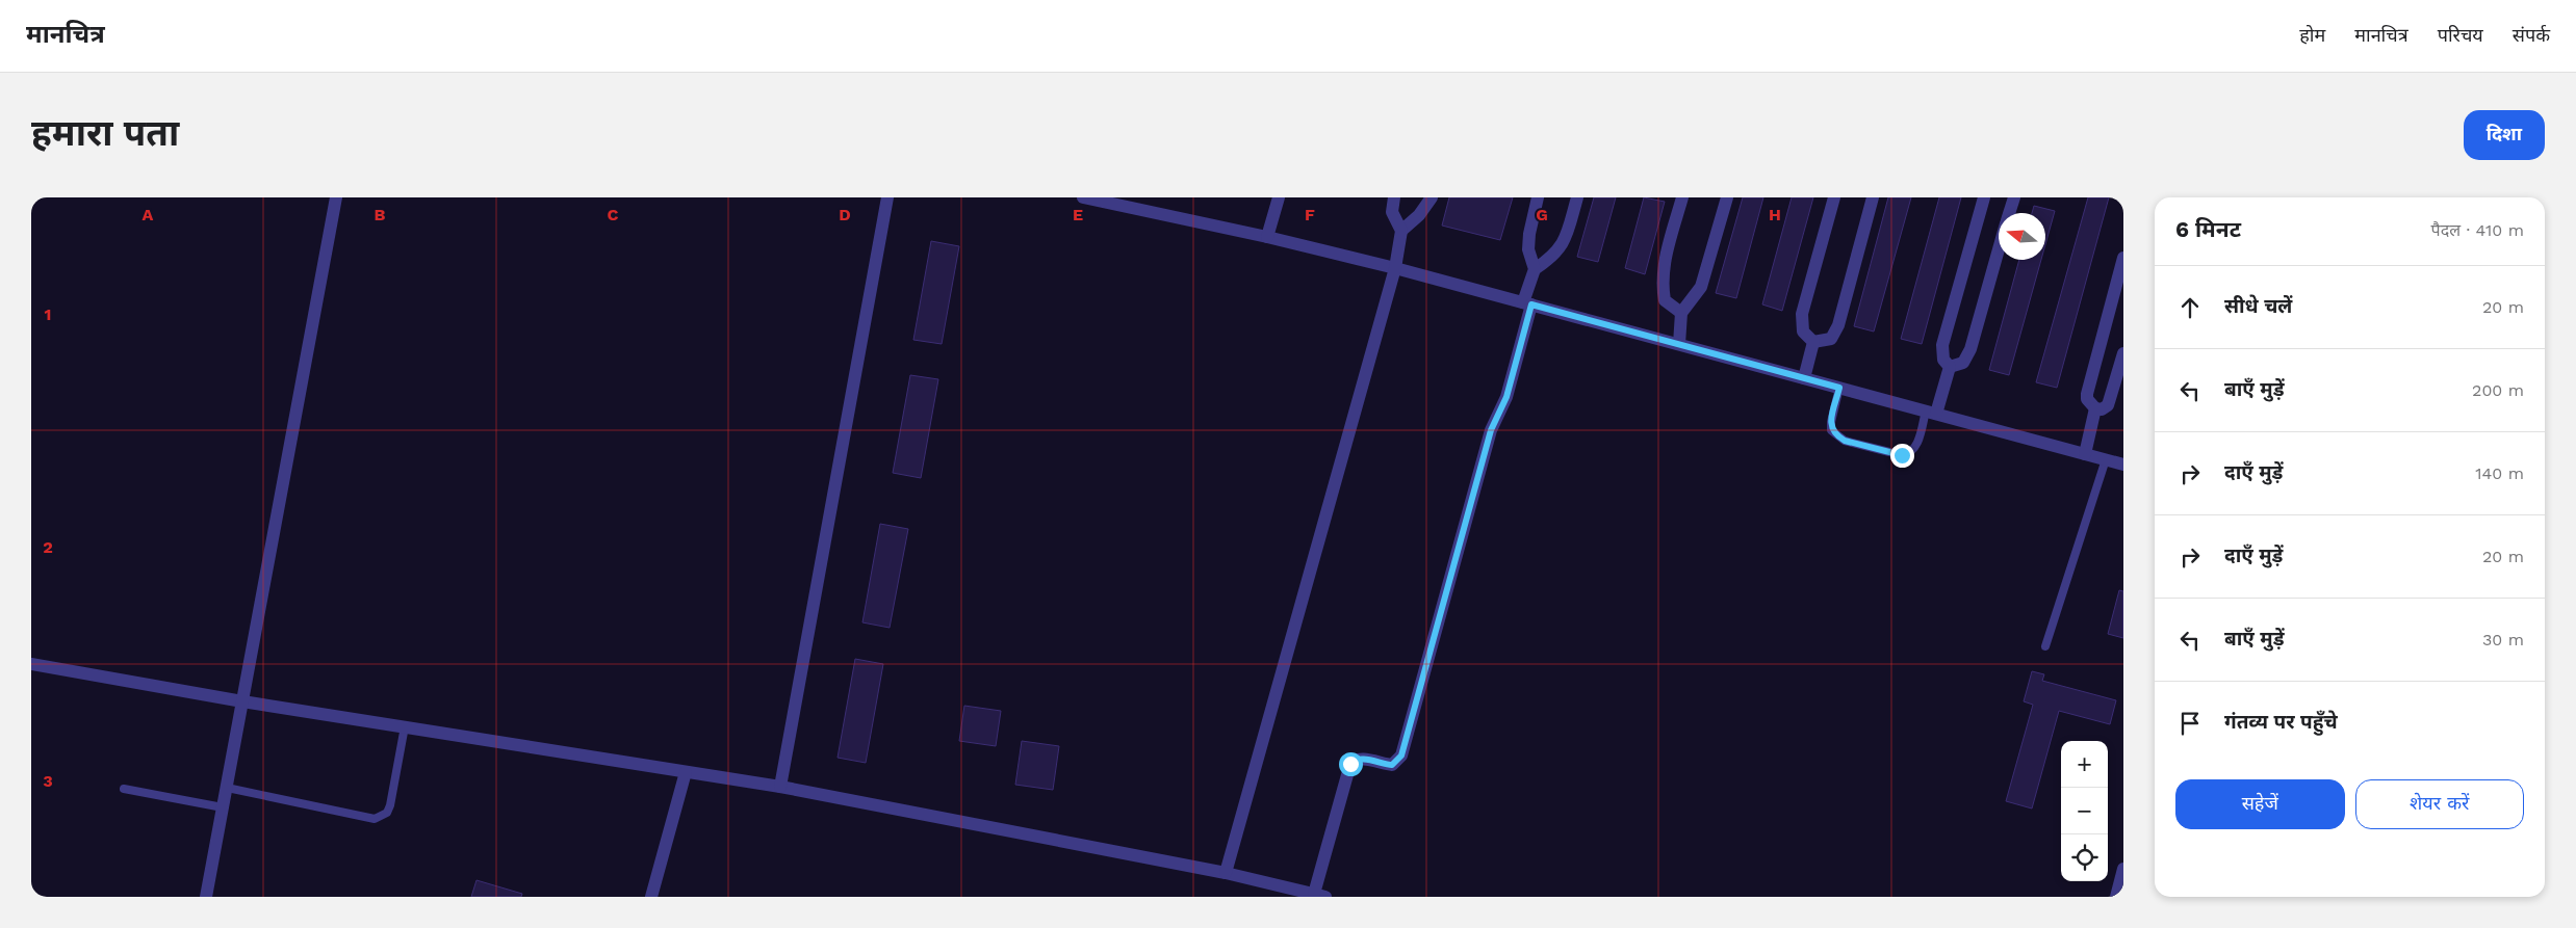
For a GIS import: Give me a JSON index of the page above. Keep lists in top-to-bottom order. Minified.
{"north":"left","page":{"header":"मानचित्र","nav":["होम","मानचित्र","परिचय","संपर्क"],"buttons":["दिशा",["सहेजें","शेयर करें"]],"title":"हमारा पता","heading":["6 मिनट","पैदल · 410 m"],"list":[["सीधे चलें","20 m"],["बाएँ मुड़ें","200 m"],["दाएँ मुड़ें","140 m"],["दाएँ मुड़ें","20 m"],["बाएँ मुड़ें","30 m"],"गंतव्य पर पहुँचे"],"map_buttons":["+","−"]},"grid":{"columns":["A","B","C","D","E","F","G","H"],"rows":["1","2","3"]}}
